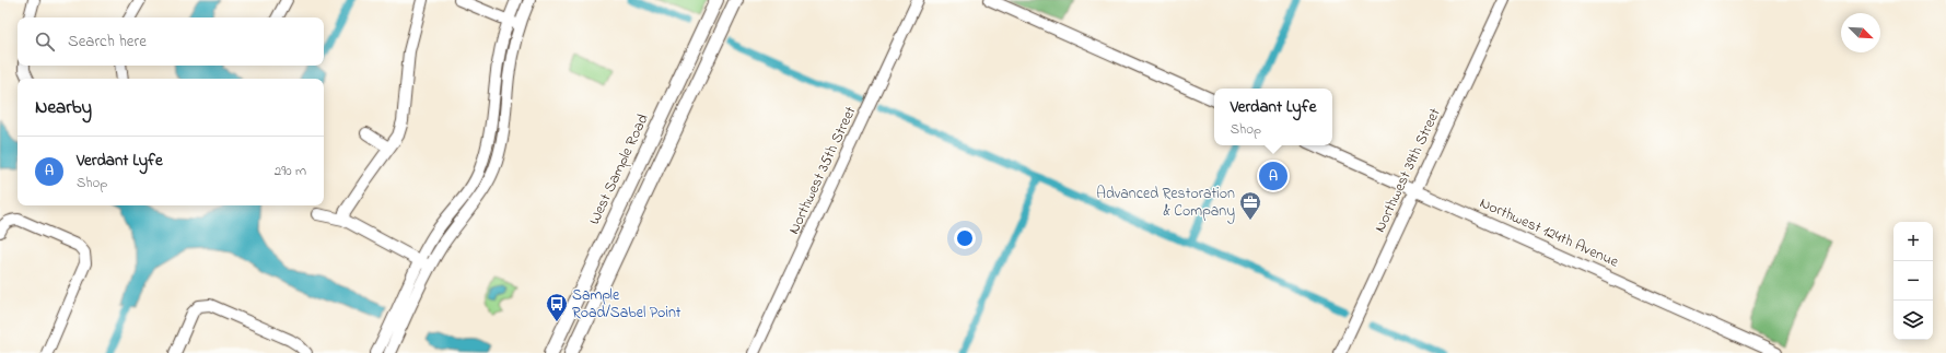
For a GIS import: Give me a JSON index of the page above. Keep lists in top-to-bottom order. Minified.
{"streets":{"main road":["West Sample Road"],"street":["Northwest 35th Street","Northwest 39th Street","Northwest 124th Avenue"]},"crossings":[["Northwest 39th Street","Northwest 124th Avenue"]],"places":{"office":["Advanced Restoration & Company"],"bus stop":["Sample Road/Sabel Point"]},"north":"bottom right","page":{"search":"Search here","heading":"Nearby","popup":["Verdant Lyfe","Shop"],"list":[{"mark":"A","name":"Verdant Lyfe","note":"Shop","value":"290 m"}],"pins":"A","map_buttons":["+","−"]}}
